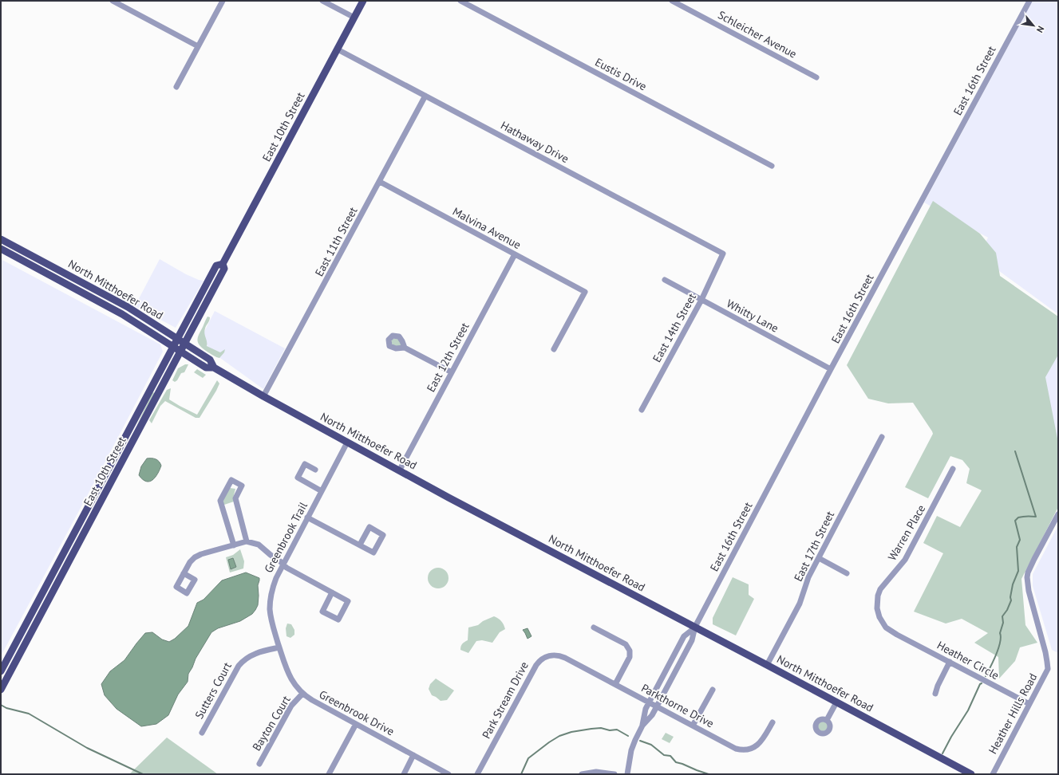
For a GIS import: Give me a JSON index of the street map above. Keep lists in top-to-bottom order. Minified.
{"streets":{"main road":["East 10th Street","North Mitthoefer Road"],"street":["Schleicher Avenue","Eustis Drive","East 16th Street","Hathaway Drive","Malvina Avenue","East 11th Street","Whitty Lane","East 14th Street","East 12th Street","Warren Place","Greenbrook Trail","East 17th Street","Heather Circle","Sutters Court","Park Stream Drive","Parkthorne Drive","Greenbrook Drive","Heather Hills Road","Bayton Court"]},"crossings":[["East 16th Street","North Mitthoefer Road"],["East 16th Street","Whitty Lane"],["East 10th Street","Hathaway Drive"],["East 10th Street","North Mitthoefer Road"],["Hathaway Drive","East 11th Street"],["Hathaway Drive","East 14th Street"],["Malvina Avenue","East 11th Street"],["Malvina Avenue","East 12th Street"],["East 11th Street","North Mitthoefer Road"],["North Mitthoefer Road","East 12th Street"],["North Mitthoefer Road","Greenbrook Trail"],["North Mitthoefer Road","East 17th Street"],["Whitty Lane","East 14th Street"],["Warren Place","Heather Circle"],["Greenbrook Trail","Sutters Court"],["Greenbrook Trail","Greenbrook Drive"],["Heather Circle","Heather Hills Road"],["Sutters Court","Greenbrook Drive"],["Park Stream Drive","Parkthorne Drive"],["Greenbrook Drive","Bayton Court"]],"north":"bottom right"}
